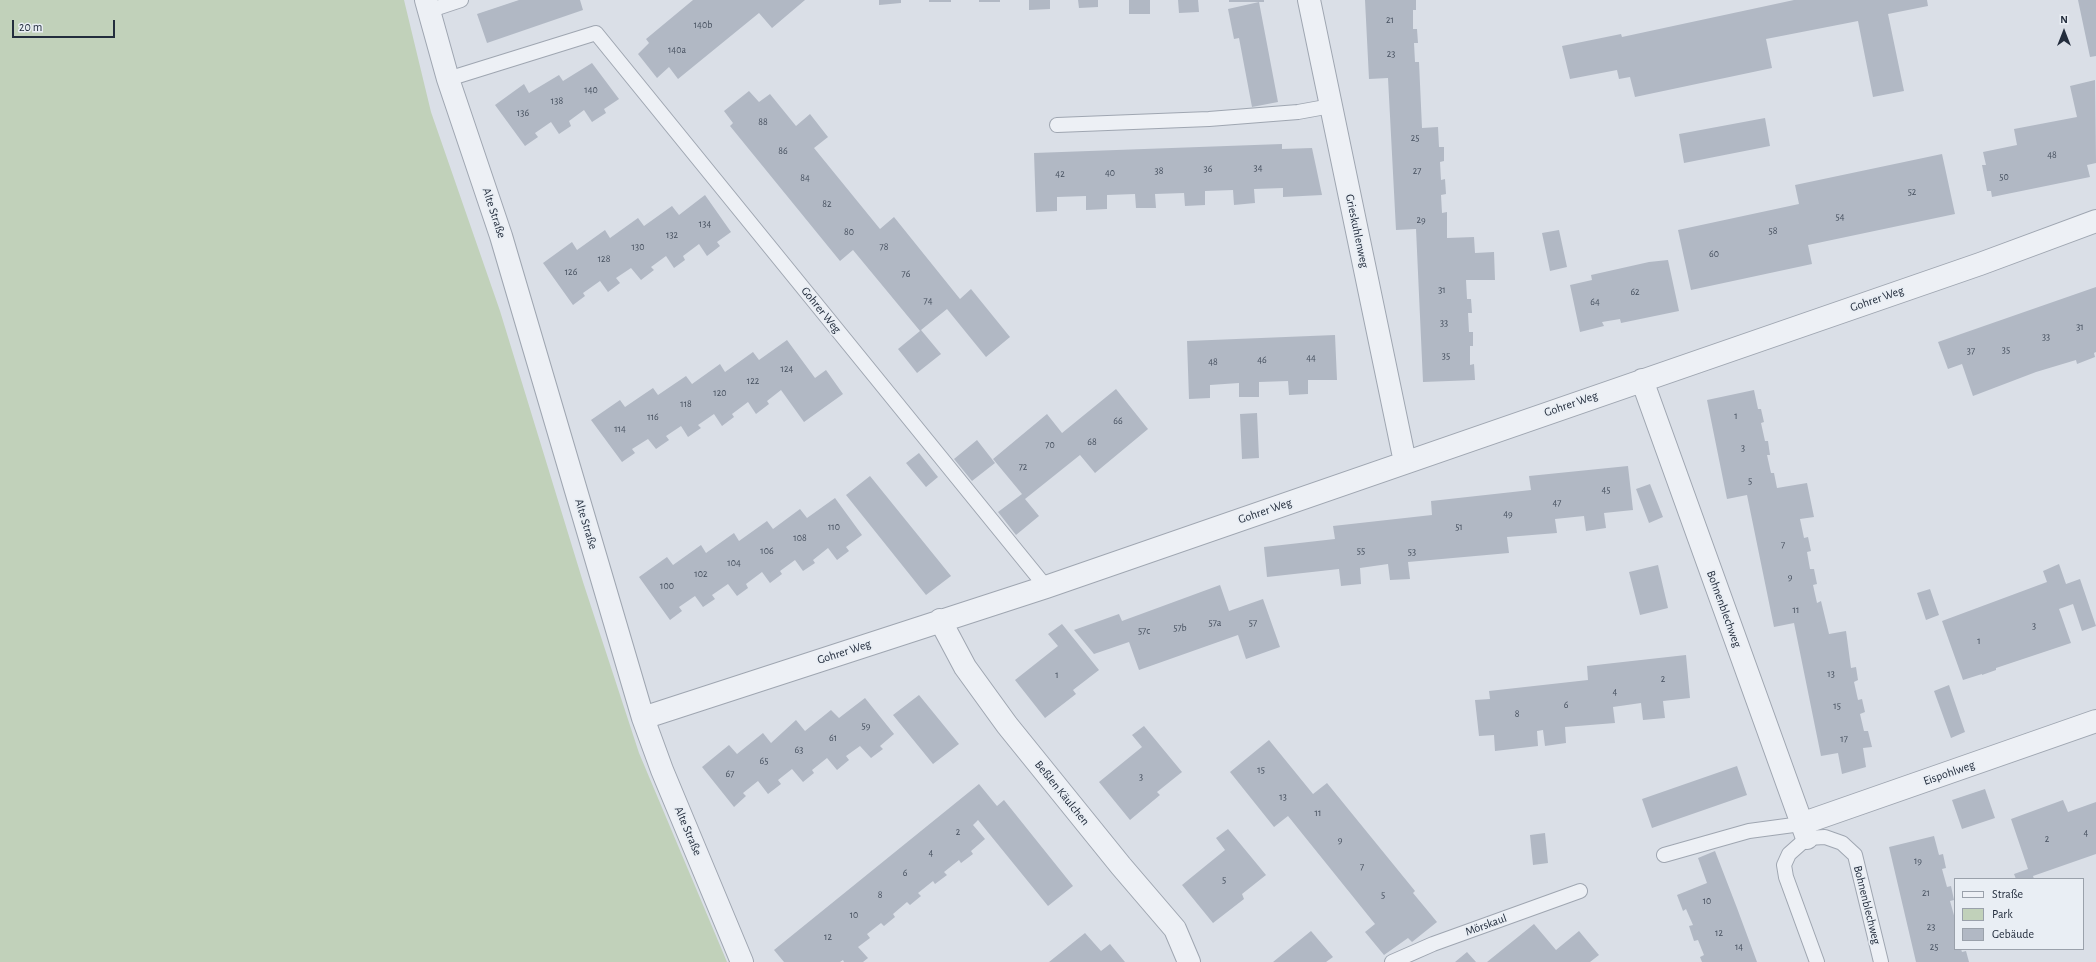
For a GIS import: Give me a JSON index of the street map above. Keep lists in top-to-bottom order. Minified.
{"streets":{"street":["Alte Straße","Grieskuhlenweg","Gohrer Weg","Bohnenblechweg","Eispohlweg","Beßlen Käulchen"],"lane":["Mörskaul"]},"crossings":[["Alte Straße","Gohrer Weg"],["Grieskuhlenweg","Gohrer Weg"],["Gohrer Weg","Bohnenblechweg"],["Gohrer Weg","Beßlen Käulchen"],["Bohnenblechweg","Eispohlweg"]],"house_numbers":["21","140b","140a","23","140","138","136","88","25","86","48","34","36","38","27","40","42","50","84","52","82","54","29","134","58","80","132","130","78","60","128","126","76","31","62","74","64","33","31","33","35","37","35","44","46","48","124","122","120","118","1","116","66","114","68","70","3","72","5","45","47","49","110","51","108","7","106","55","53","104","102","9","100","11","57a","57","3","57b","57c","1","13","1","2","4","6","15","8","59","61","17","63","65","15","67","3","13","11","2","4","2","9","4","19","7","6","5","21","8","5","10","10","23","12","12","14","25"],"legend":["Straße","Park","Gebäude"],"scale_bar":"20 m","north":"top"}
